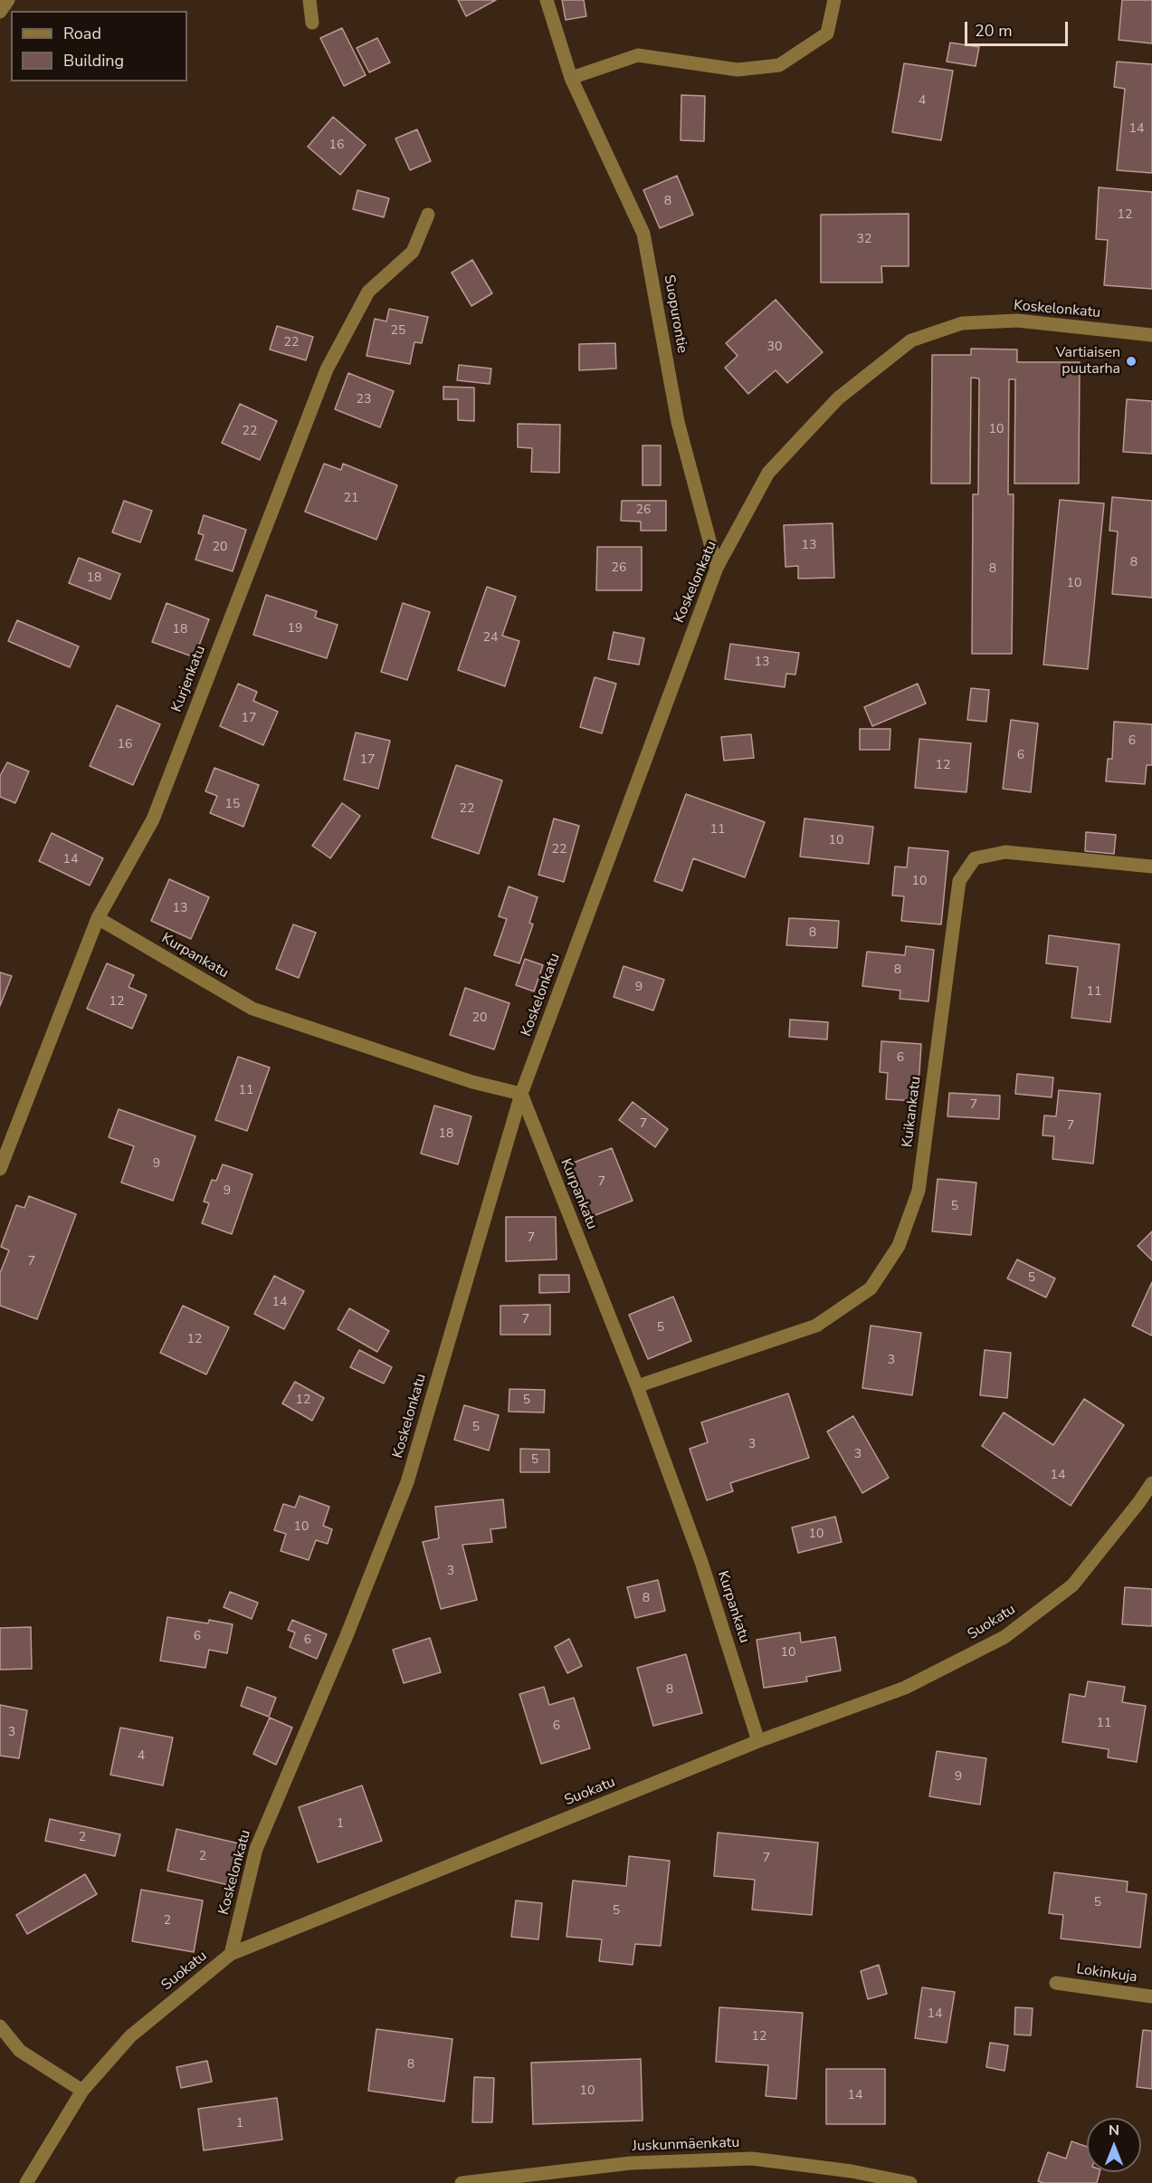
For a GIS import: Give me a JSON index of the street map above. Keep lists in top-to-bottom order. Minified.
{"streets":{"street":["Koskelonkatu","Suopurontie","Kurjenkatu","Kurpankatu","Kuikankatu","Suokatu","Lokinkuja","Juskunmäenkatu"]},"crossings":[["Koskelonkatu","Suopurontie"],["Koskelonkatu","Kurpankatu"],["Koskelonkatu","Suokatu"],["Kurjenkatu","Kurpankatu"],["Kurpankatu","Kuikankatu"],["Kurpankatu","Suokatu"]],"places":["Vartiaisen puutarha"],"house_numbers":["4","14","16","8","12","32","25","22","30","23","10","22","21","26","13","20","8","26","8","18","10","19","18","24","13","17","6","16","6","17","12","15","22","11","10","22","14","10","13","8","8","9","11","12","20","6","11","7","7","7","18","9","7","9","5","7","7","5","14","7","5","12","3","12","5","5","3","3","5","14","10","10","3","8","6","6","10","8","11","6","3","4","9","1","2","2","7","5","5","2","14","12","8","10","14","1"],"legend":["Road","Building"],"scale_bar":"20 m","north":"top"}
